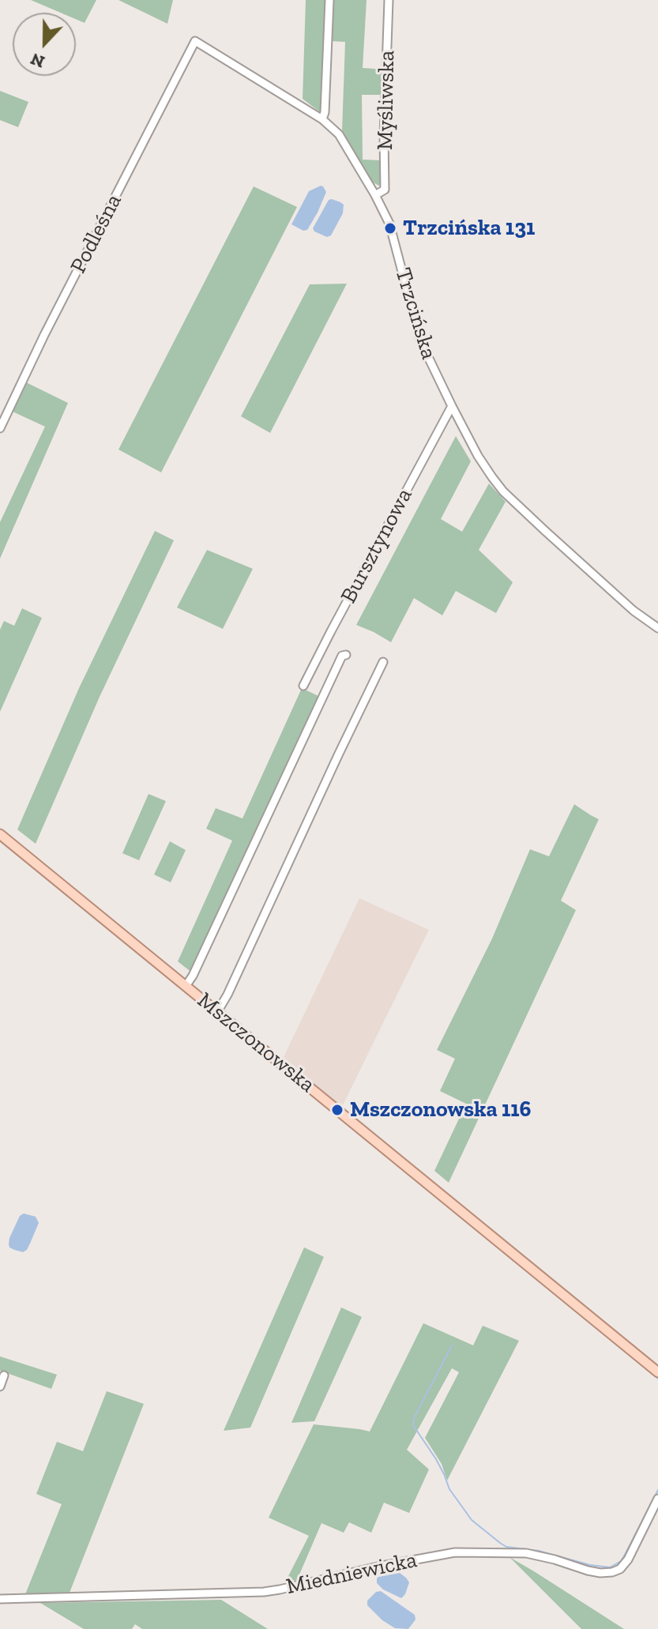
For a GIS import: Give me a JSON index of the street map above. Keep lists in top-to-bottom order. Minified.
{"streets":{"main road":["Mszczonowska"],"street":["Myśliwska","Podleśna","Trzcińska","Bursztynowa","Miedniewicka"]},"crossings":[["Myśliwska","Trzcińska"],["Podleśna","Trzcińska"],["Trzcińska","Bursztynowa"]],"places":["Trzcińska 131","Mszczonowska 116"],"north":"bottom"}
